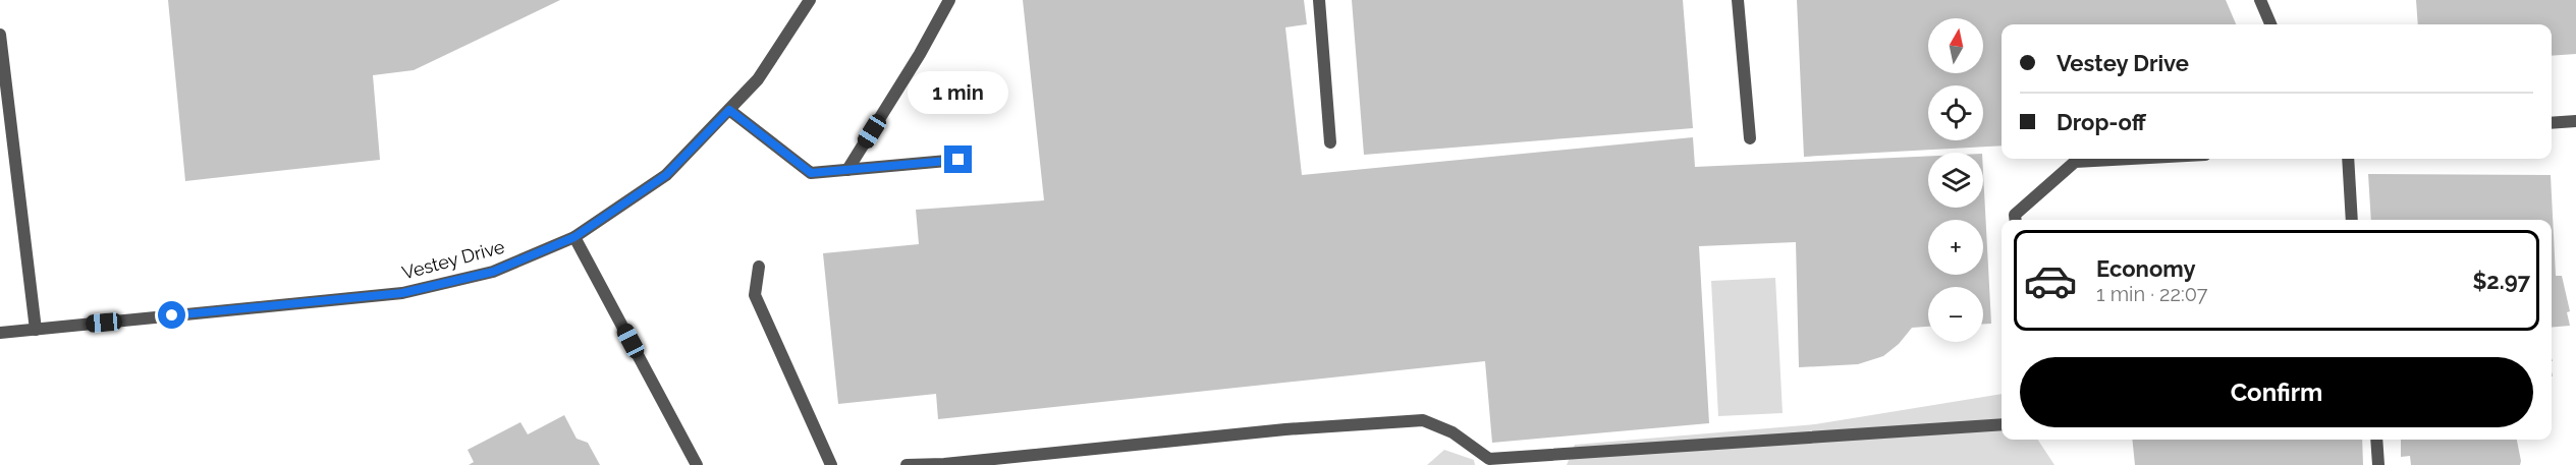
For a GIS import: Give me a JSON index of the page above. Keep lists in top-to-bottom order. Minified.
{"streets":{"street":["Vestey Drive"]},"north":"top","page":{"map_buttons":["+","−"],"banner":["Vestey Drive","Drop-off"],"bubble":"1 min","list":[{"name":"Economy","note":"1 min · 22:07","value":"$2.97"}],"buttons":"Confirm"}}
